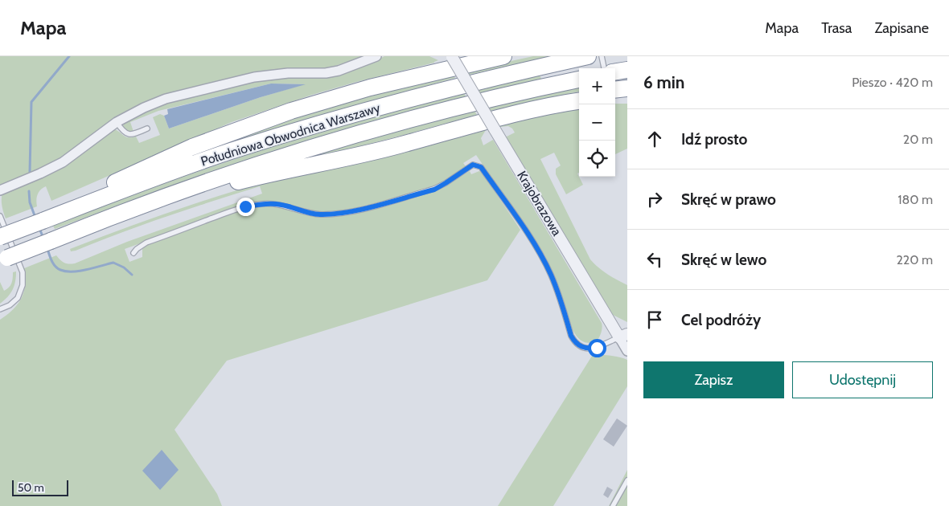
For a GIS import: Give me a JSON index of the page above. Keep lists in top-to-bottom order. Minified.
{"streets":{"highway":["Południowa Obwodnica Warszawy"],"street":["Krajobrazowa"]},"scale_bar":"50 m","page":{"header":"Mapa","nav":["Mapa","Trasa","Zapisane"],"heading":["6 min","Pieszo · 420 m"],"map_buttons":["+","−"],"list":[["Idź prosto","20 m"],["Skręć w prawo","180 m"],["Skręć w lewo","220 m"],"Cel podróży"],"buttons":["Zapisz","Udostępnij"],"scale":"50 m"}}
